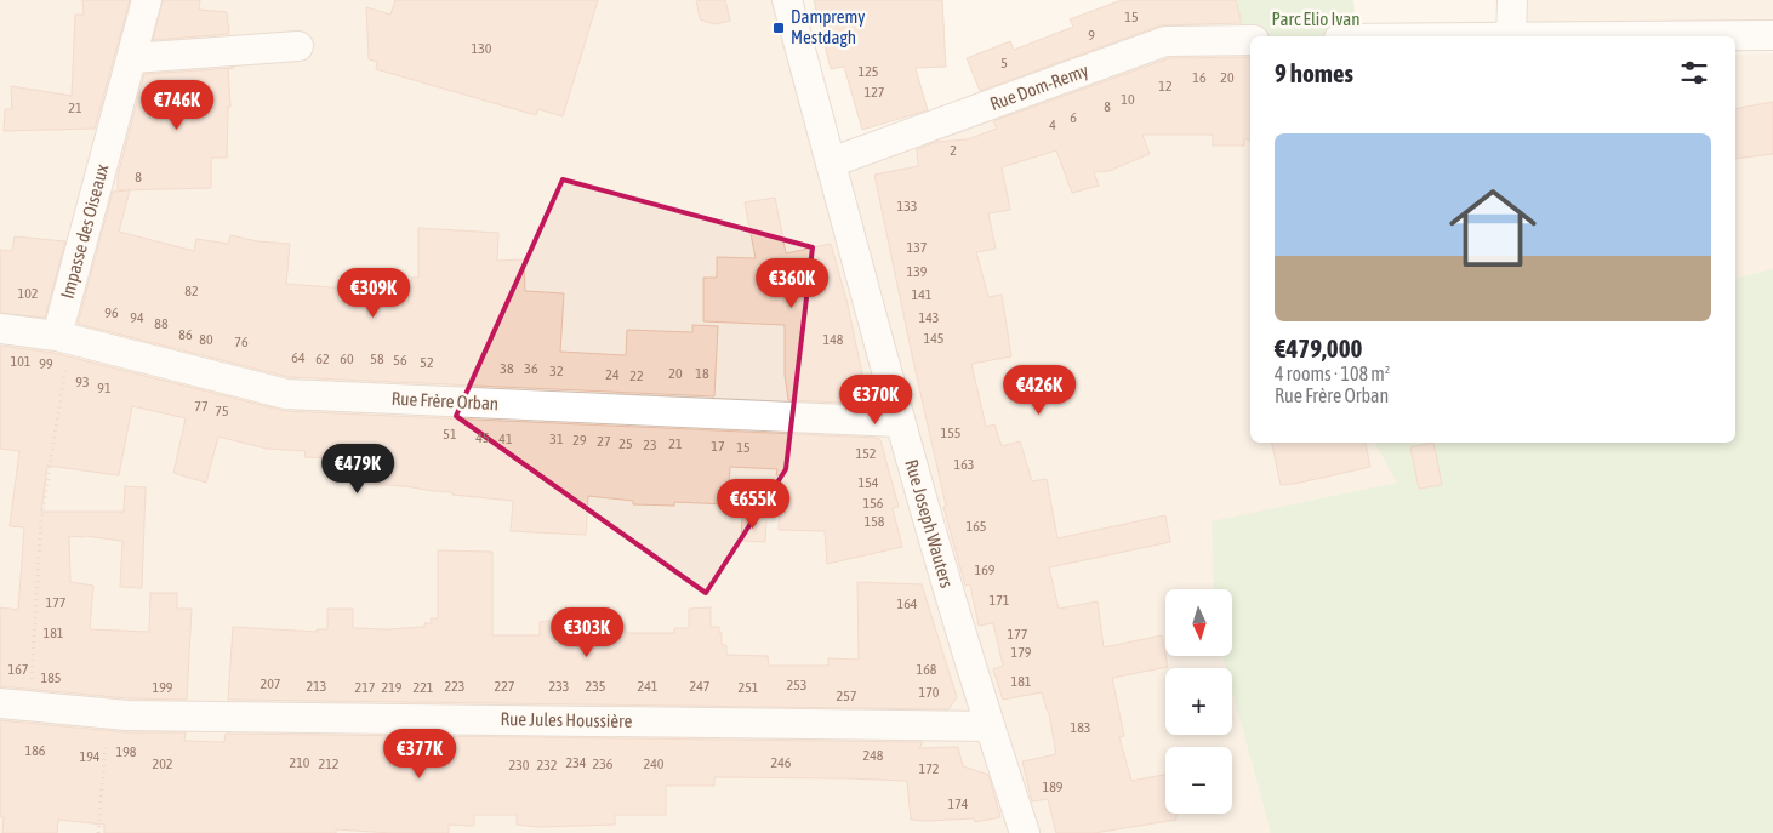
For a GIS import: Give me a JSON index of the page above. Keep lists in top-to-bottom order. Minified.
{"streets":{"street":["Rue Dom-Remy","Impasse des Oiseaux","Rue Frère Orban","Rue Joseph Wauters","Rue Jules Houssière"]},"crossings":[["Rue Dom-Remy","Rue Joseph Wauters"],["Impasse des Oiseaux","Rue Frère Orban"],["Rue Frère Orban","Rue Joseph Wauters"],["Rue Joseph Wauters","Rue Jules Houssière"]],"parks":["Parc Elio Ivan"],"places":{"transit":["Dampremy Mestdagh"]},"house_numbers":["15","9","130","5","125","16","20","12","127","10","8","21","6","4","2","8","133","137","139","82","102","141","96","94","143","88","86","145","80","148","76","64","62","60","58","56","101","52","99","38","36","32","20","18","24","22","93","91","77","75","155","51","45","41","31","29","27","25","21","23","17","15","152","163","154","156","158","165","169","171","177","164","181","177","179","167","168","185","181","207","253","213","223","227","233","235","241","247","199","217","219","221","251","170","257","183","186","198","248","194","210","234","246","202","212","236","240","230","232","172","189","174"],"north":"bottom","page":{"heading":"9 homes","price":["€746K","€360K","€309K","€426K","€370K","€479K","€655K","€303K","€377K"],"list":[{"name":"€479,000","note":"4 rooms · 108 m² · Rue Frère Orban"}],"map_buttons":["+","−"]}}
